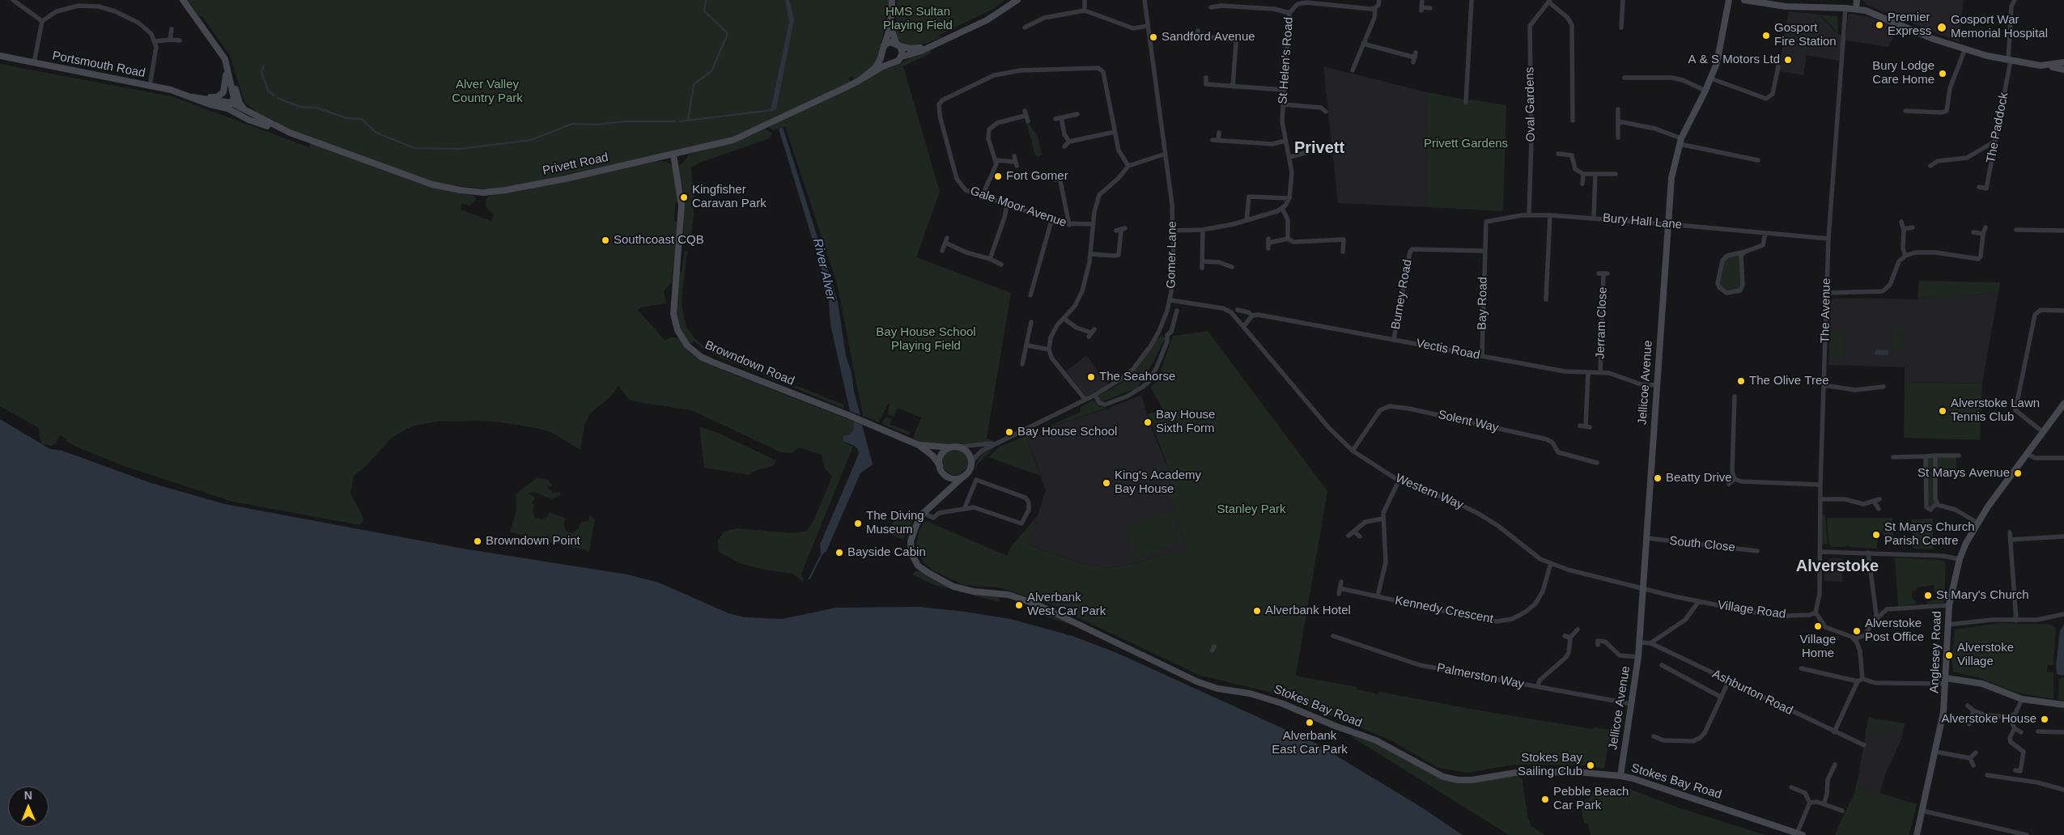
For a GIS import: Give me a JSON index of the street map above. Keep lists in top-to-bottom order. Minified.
{"streets":{"street":["St Helen's Road","Portsmouth Road","Oval Gardens","The Paddock","Privett Road","Gale Moor Avenue","Bury Hall Lane","Gomer Lane","Burney Road","Bay Road","The Avenue","Jerram Close","Vectis Road","Browndown Road","Jellicoe Avenue","Solent Way","Western Way","South Close","Kennedy Crescent","Village Road","Anglesey Road","Palmerston Way","Ashburton Road","Stokes Bay Road"]},"crossings":[["Portsmouth Road","Privett Road"],["Oval Gardens","Bury Hall Lane"],["Privett Road","Browndown Road"],["Bury Hall Lane","Burney Road"],["Bury Hall Lane","Bay Road"],["Bury Hall Lane","The Avenue"],["Bury Hall Lane","Jellicoe Avenue"],["Gomer Lane","Western Way"],["Burney Road","Bay Road"],["Burney Road","Vectis Road"],["Bay Road","Vectis Road"],["The Avenue","Village Road"],["Jerram Close","Vectis Road"],["Vectis Road","Jellicoe Avenue"],["Browndown Road","Stokes Bay Road"],["Jellicoe Avenue","Western Way"],["Jellicoe Avenue","South Close"],["Jellicoe Avenue","Village Road"],["Jellicoe Avenue","Palmerston Way"],["Jellicoe Avenue","Ashburton Road"],["Jellicoe Avenue","Stokes Bay Road"],["Solent Way","Western Way"],["Western Way","Kennedy Crescent"],["Western Way","Village Road"]],"districts":["Privett","Alverstoke"],"water":["River Alver"],"parks":["HMS Sultan Playing Field","Alver Valley Country Park","Privett Gardens","Bay House School Playing Field","Stanley Park"],"places":["Premier Express","Gosport War Memorial Hospital","Gosport Fire Station","Sandford Avenue","A & S Motors Ltd","Bury Lodge Care Home","Fort Gomer","Kingfisher Caravan Park","Southcoast CQB","The Seahorse","The Olive Tree","Alverstoke Lawn Tennis Club","Bay House Sixth Form","Bay House School","St Marys Avenue","Beatty Drive","King's Academy Bay House","The Diving Museum","St Marys Church Parish Centre","Browndown Point","Bayside Cabin","St Mary's Church","Alverbank West Car Park","Alverbank Hotel","Village Home","Alverstoke Post Office","Alverstoke Village","Alverstoke House","Alverbank East Car Park","Stokes Bay Sailing Club","Pebble Beach Car Park"],"north":"top"}
